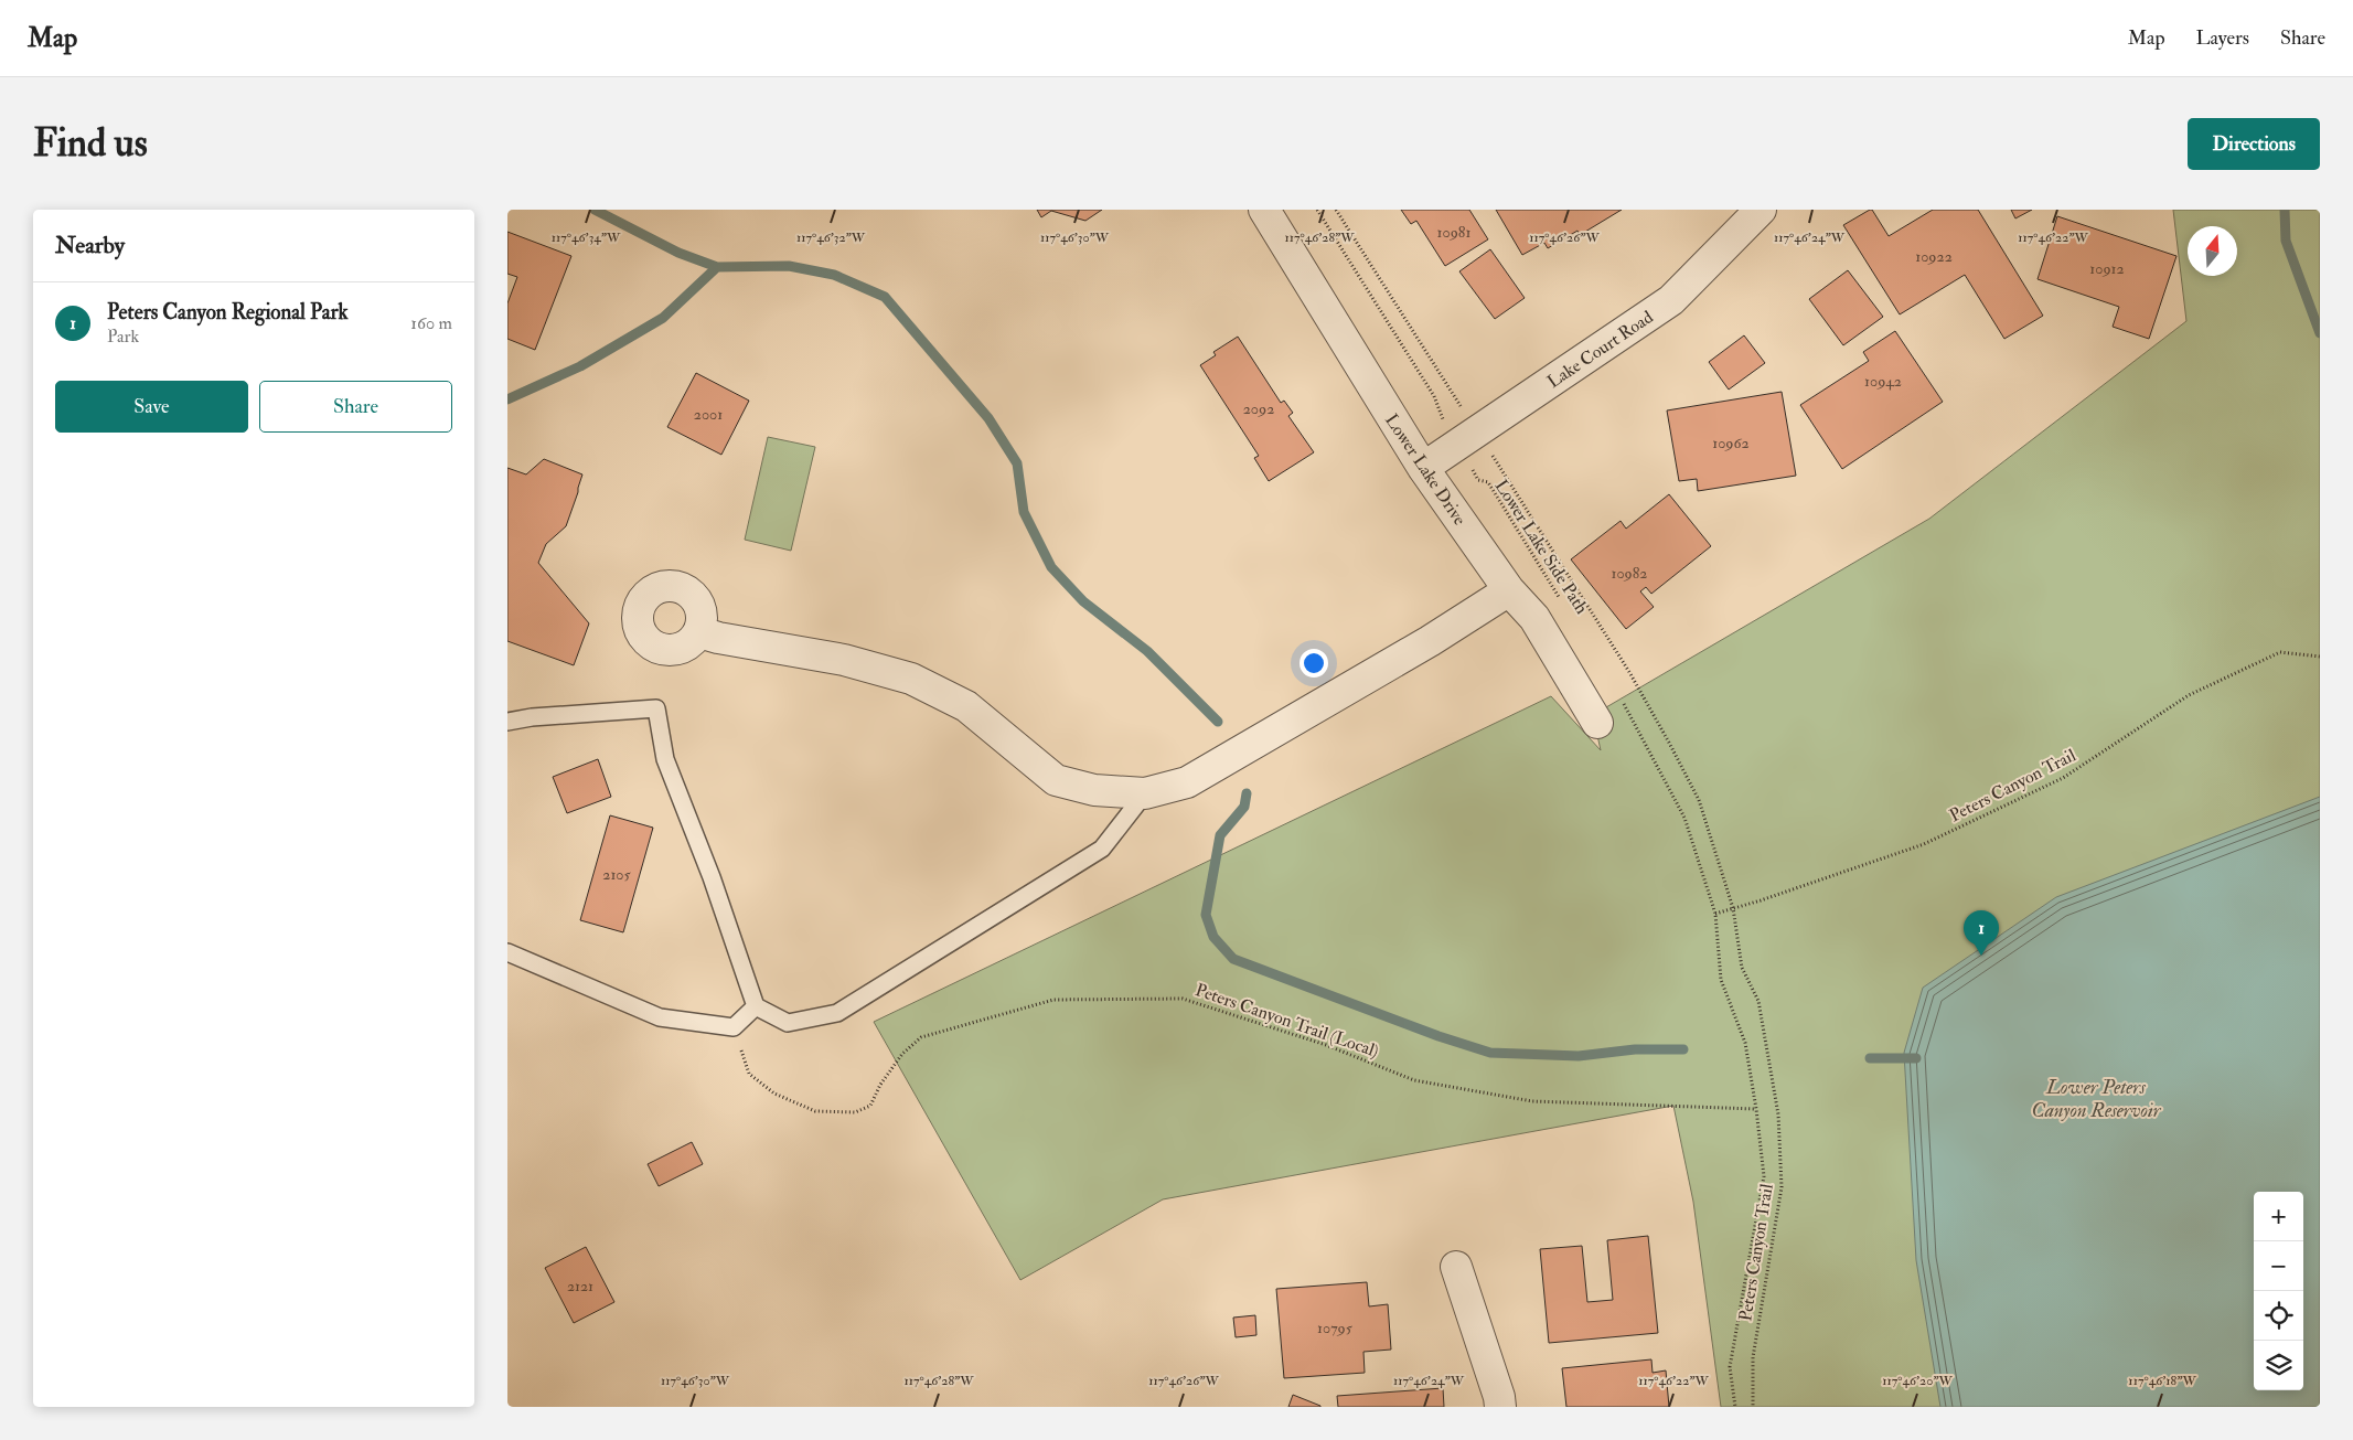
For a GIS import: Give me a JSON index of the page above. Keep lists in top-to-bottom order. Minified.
{"streets":{"street":["Lake Court Road","Lower Lake Drive"],"path":["Lower Lake Side Path","Peters Canyon Trail","Peters Canyon Trail (Local)"]},"crossings":[["Lake Court Road","Lower Lake Drive"],["Lake Court Road","Lower Lake Side Path"]],"water":["Lower Peters Canyon Reservoir"],"house_numbers":["10981","10922","10912","10942","2092","2001","10962","10982","2105","2121","10795"],"north":"top","page":{"header":"Map","nav":["Map","Layers","Share"],"buttons":["Directions",["Save","Share"]],"title":"Find us","heading":"Nearby","list":[{"mark":"1","name":"Peters Canyon Regional Park","note":"Park","value":"160 m"}],"pins":"1","map_buttons":["+","−"]},"coordinates":["117°46'34\"W","117°46'32\"W","117°46'30\"W","117°46'28\"W","117°46'26\"W","117°46'24\"W","117°46'22\"W","117°46'20\"W","117°46'18\"W"]}
